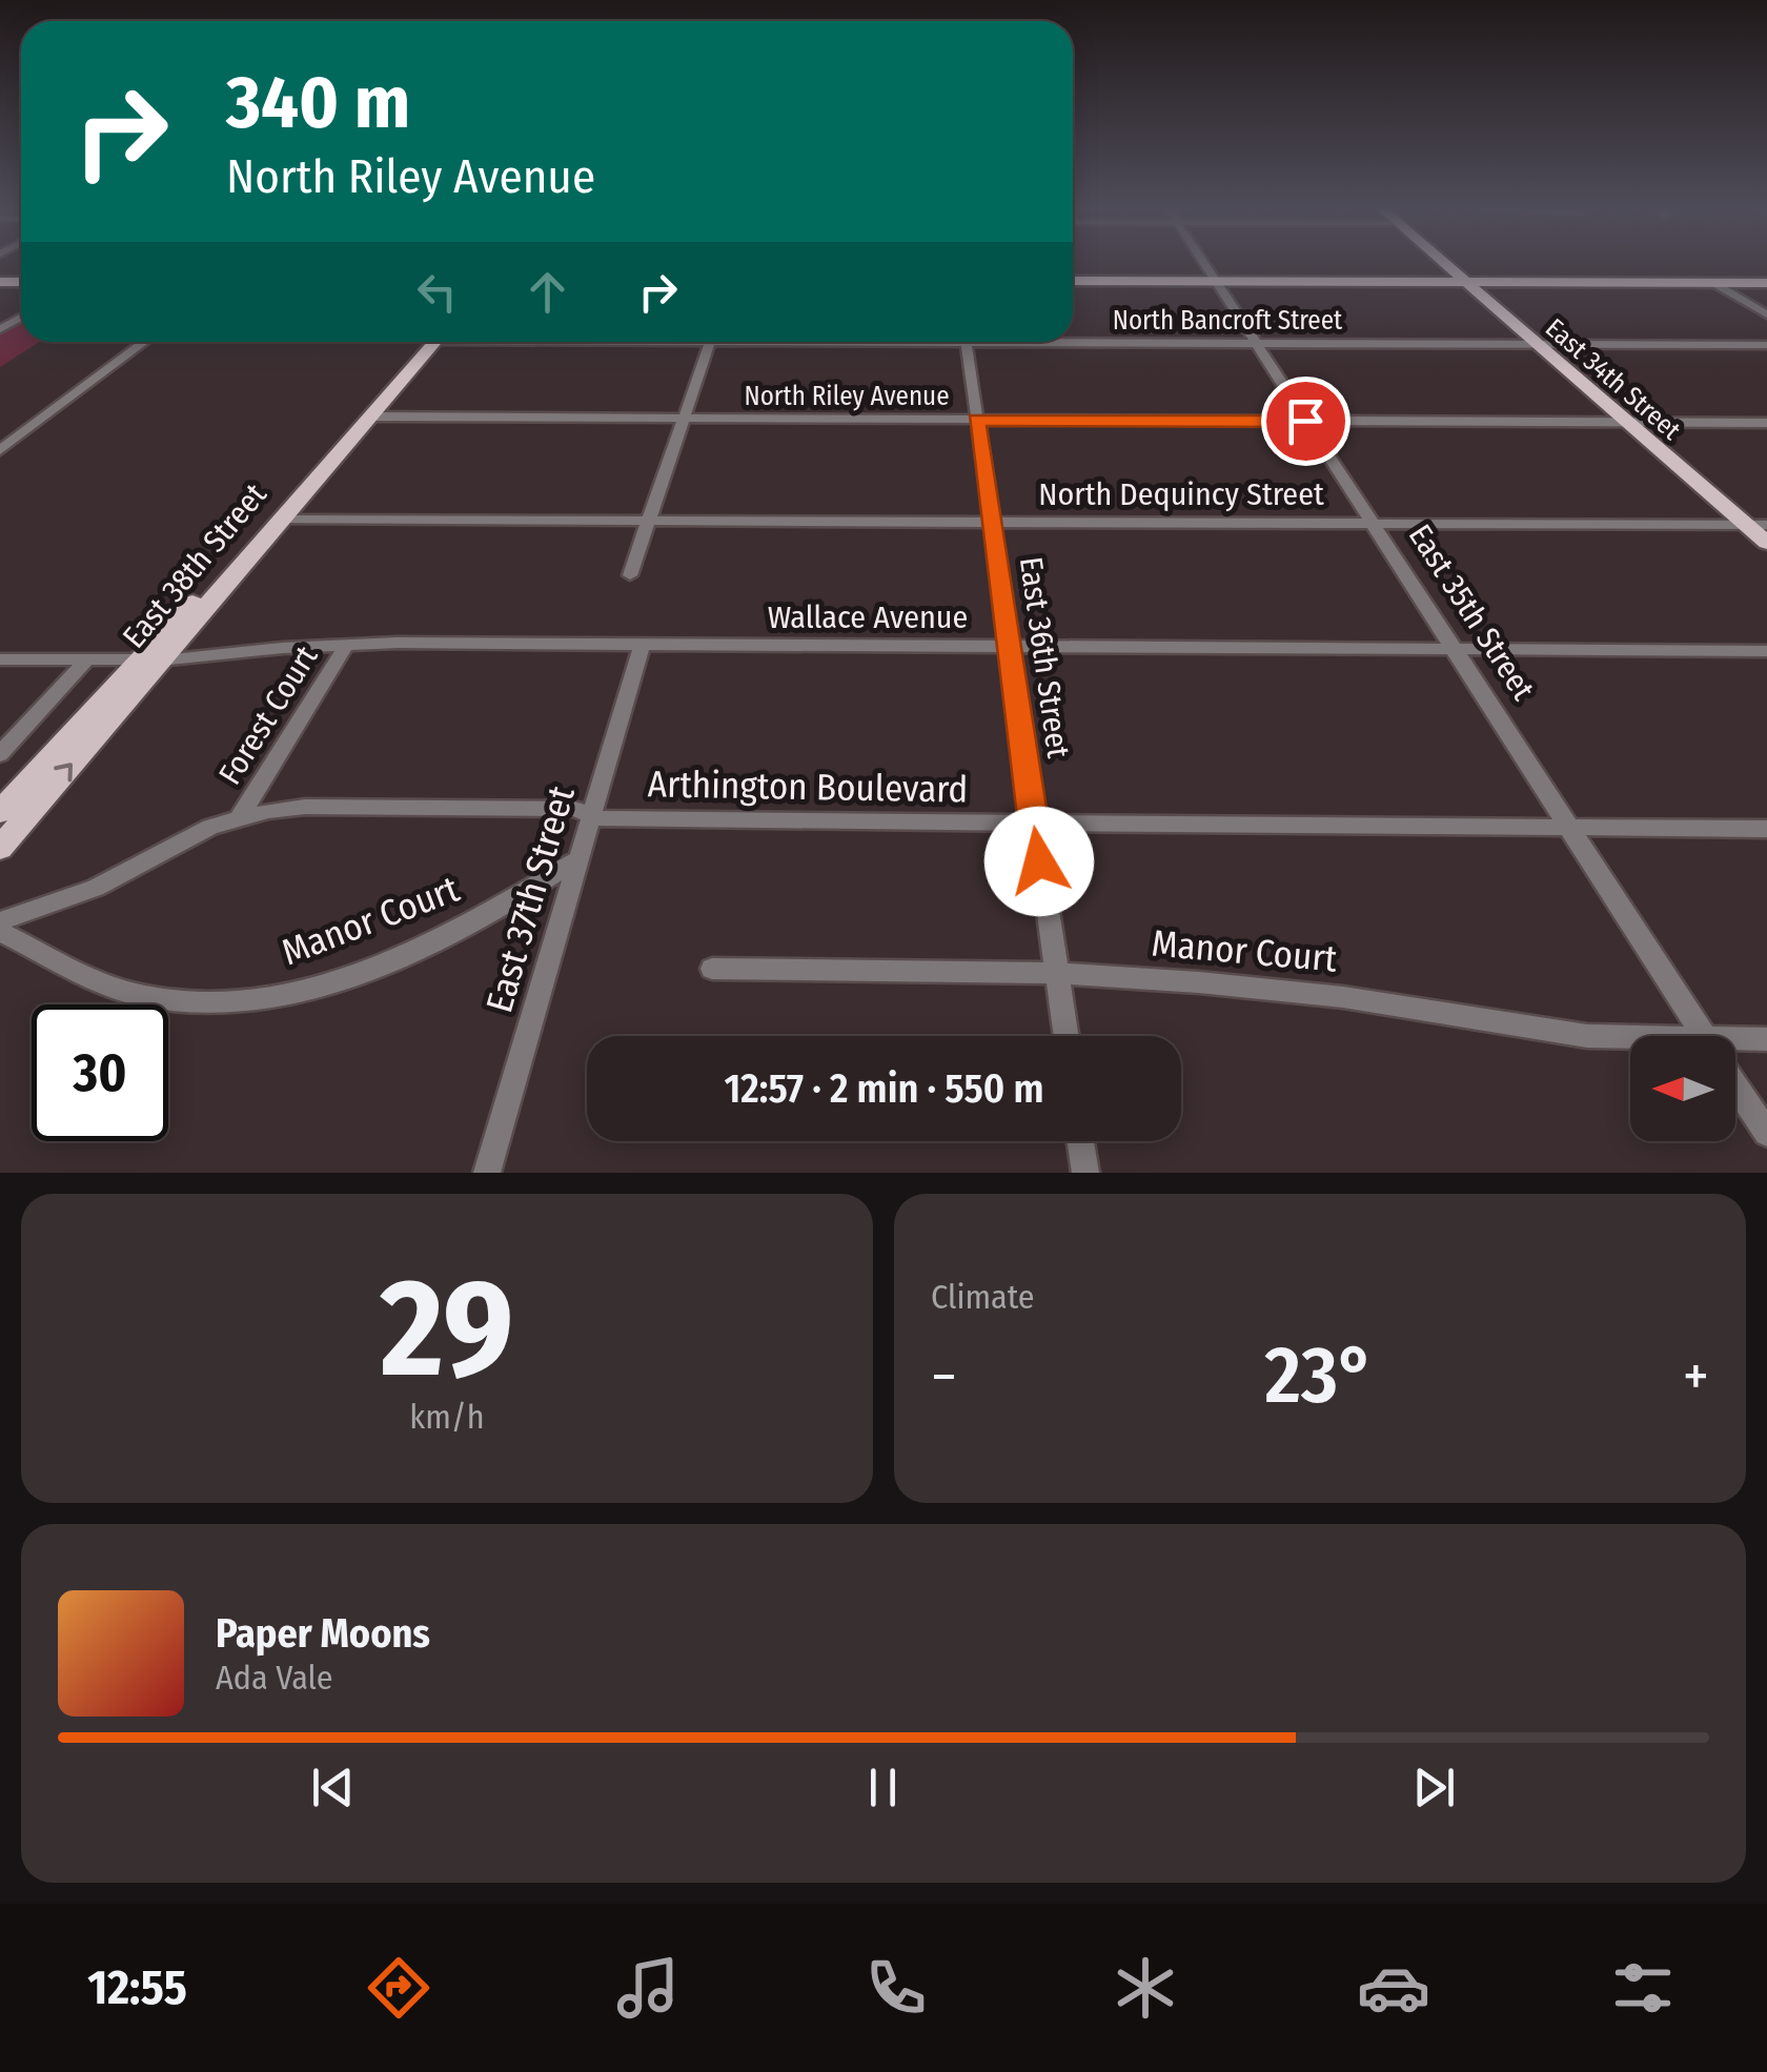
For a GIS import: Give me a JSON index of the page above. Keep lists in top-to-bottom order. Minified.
{"streets":{"main road":["East 34th Street","East 38th Street"],"street":["North Bancroft Street","North Riley Avenue","North Dequincy Street","East 35th Street","Wallace Avenue","East 36th Street","Forest Court","Arthington Boulevard","East 37th Street","Manor Court"]},"crossings":[["North Bancroft Street","East 34th Street"],["North Bancroft Street","East 35th Street"],["East 34th Street","North Riley Avenue"],["East 34th Street","North Dequincy Street"],["North Riley Avenue","East 38th Street"],["North Riley Avenue","East 35th Street"],["North Riley Avenue","East 36th Street"],["North Dequincy Street","East 38th Street"],["North Dequincy Street","East 35th Street"],["North Dequincy Street","East 36th Street"],["East 38th Street","Wallace Avenue"],["East 35th Street","Wallace Avenue"],["East 35th Street","Arthington Boulevard"],["Wallace Avenue","East 36th Street"],["Wallace Avenue","Forest Court"],["Wallace Avenue","East 37th Street"],["East 36th Street","Arthington Boulevard"],["East 36th Street","Manor Court"],["Forest Court","Arthington Boulevard"],["Arthington Boulevard","East 37th Street"],["East 37th Street","Manor Court"]],"north":"left","page":{"turn":["340 m","North Riley Avenue"],"limit":"30","trip":"12:57 · 2 min · 550 m","tile":[["29","km/h"],"Climate"],"heat":["−","23°","+"],"song":["Paper Moons","Ada Vale"],"tabs":"12:55"}}
